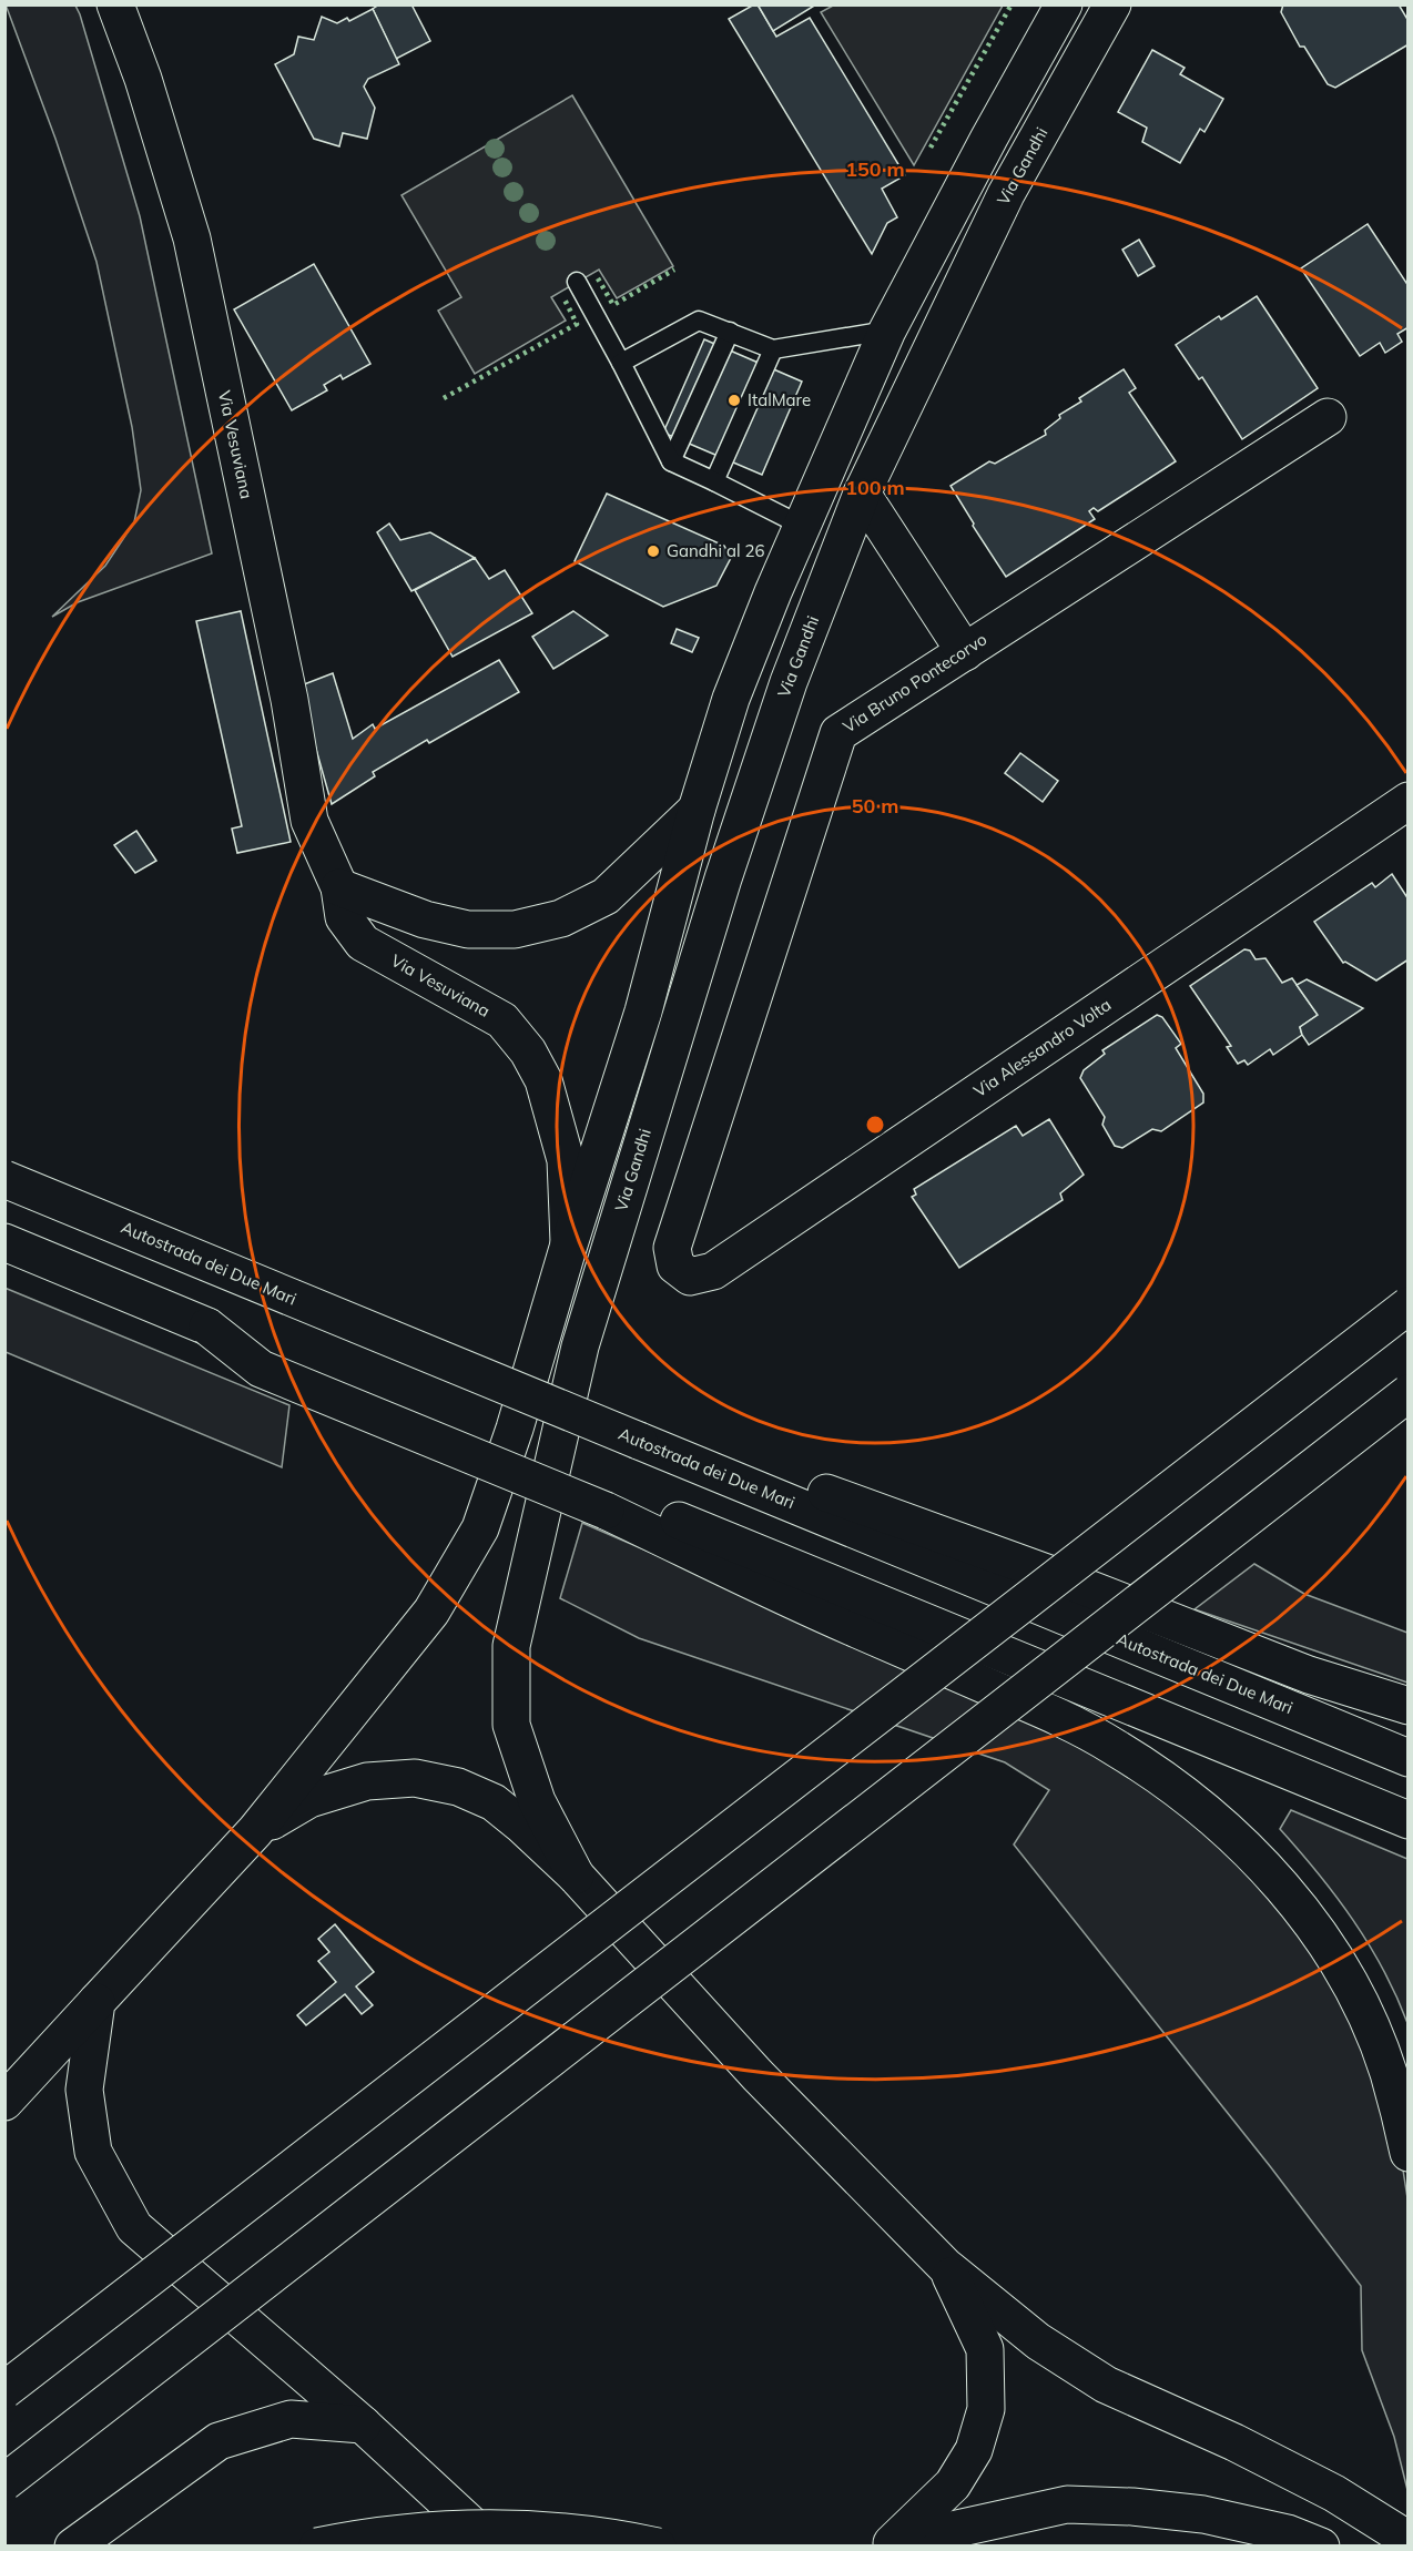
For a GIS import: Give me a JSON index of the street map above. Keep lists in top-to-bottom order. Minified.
{"streets":{"main road":["Via Gandhi","Via Vesuviana","Via Bruno Pontecorvo","Via Alessandro Volta","Autostrada dei Due Mari"]},"crossings":[["Via Bruno Pontecorvo","Via Alessandro Volta"]],"places":["ItalMare","Gandhi al 26"],"rings":["150 m","100 m","50 m"]}
